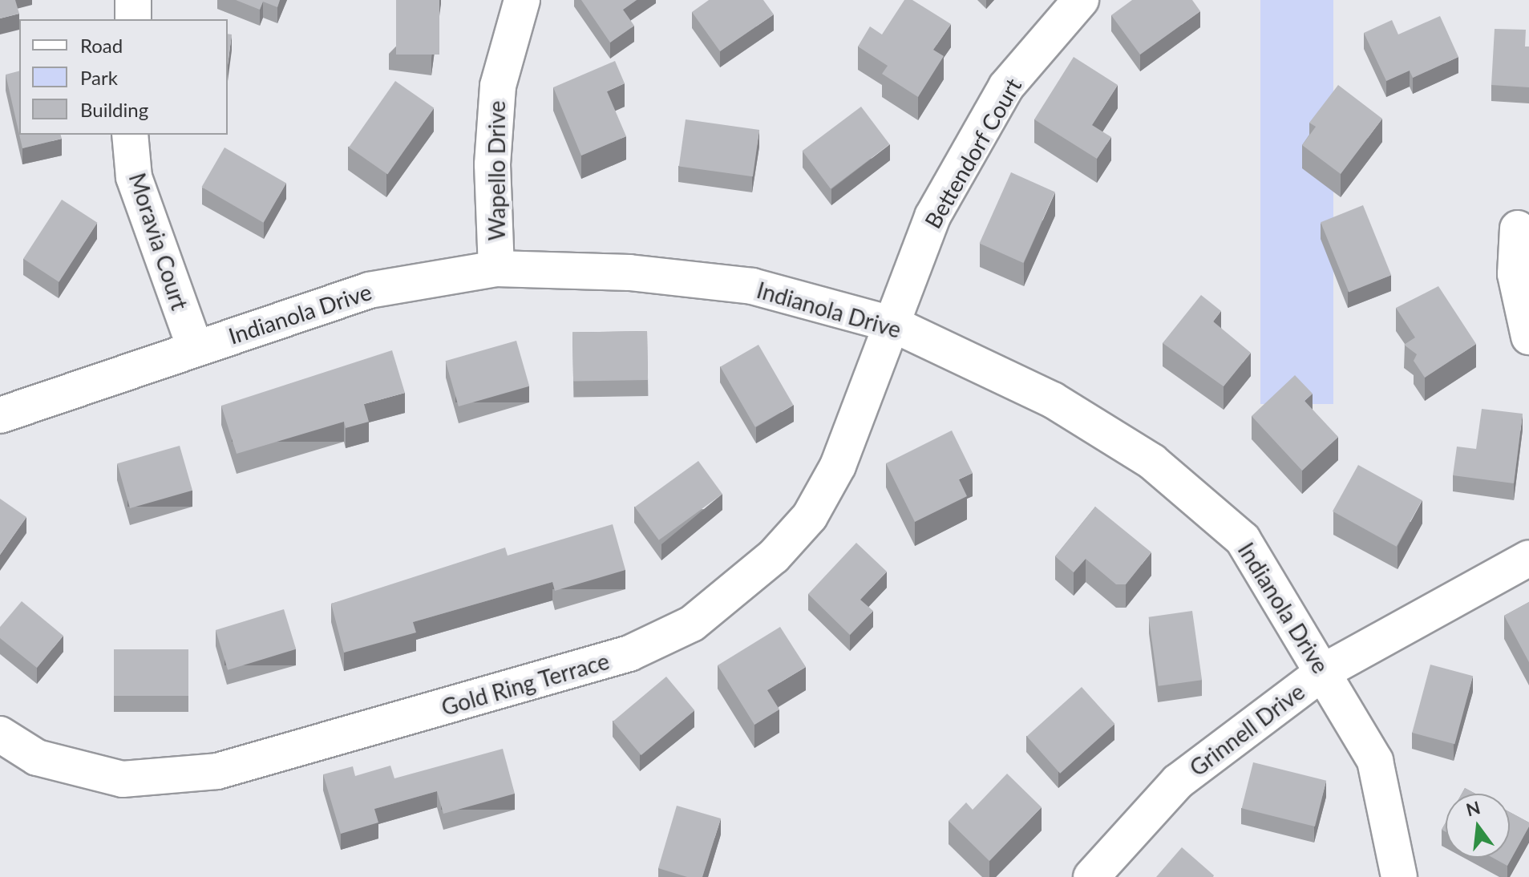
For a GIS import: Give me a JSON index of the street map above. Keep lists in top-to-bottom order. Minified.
{"streets":{"street":["Bettendorf Court","Wapello Drive","Moravia Court","Indianola Drive","Gold Ring Terrace","Grinnell Drive"]},"crossings":[["Bettendorf Court","Indianola Drive"],["Bettendorf Court","Gold Ring Terrace"],["Wapello Drive","Indianola Drive"],["Moravia Court","Indianola Drive"],["Indianola Drive","Gold Ring Terrace"],["Indianola Drive","Grinnell Drive"]],"legend":["Road","Park","Building"],"north":"top"}
